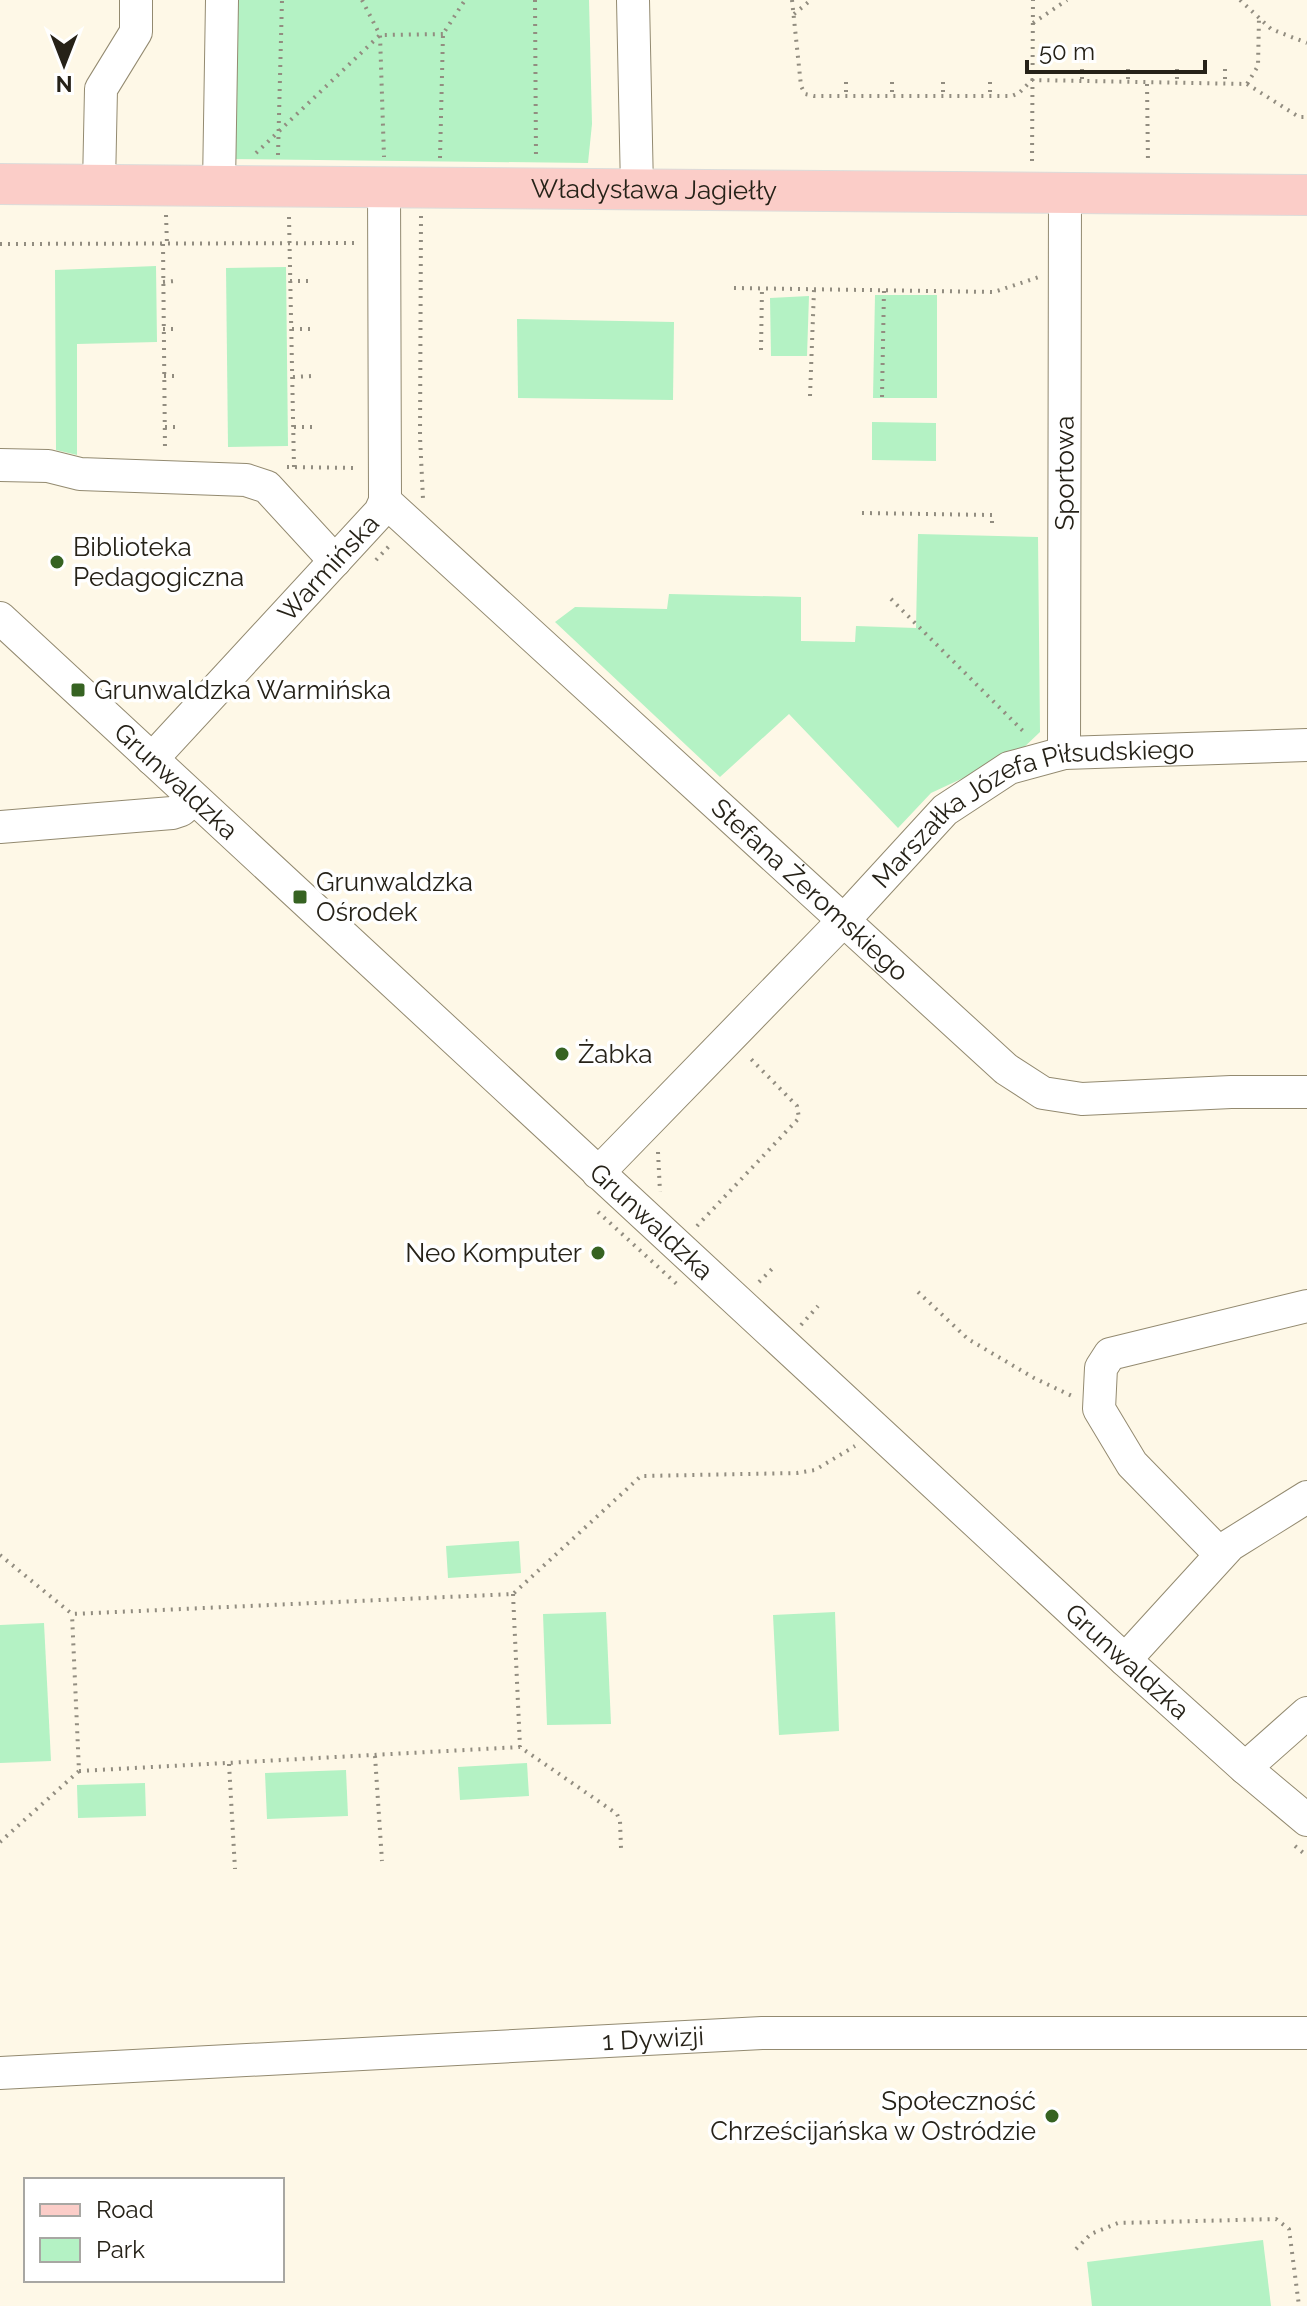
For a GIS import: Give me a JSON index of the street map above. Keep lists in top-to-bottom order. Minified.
{"streets":{"main road":["Władysława Jagiełły"],"street":["Sportowa","Warmińska","Grunwaldzka","Marszałka Józefa Piłsudskiego","Stefana Żeromskiego","1 Dywizji"]},"crossings":[["Władysława Jagiełły","Sportowa"],["Władysława Jagiełły","Warmińska"],["Sportowa","Marszałka Józefa Piłsudskiego"],["Warmińska","Grunwaldzka"],["Warmińska","Stefana Żeromskiego"],["Grunwaldzka","Marszałka Józefa Piłsudskiego"],["Marszałka Józefa Piłsudskiego","Stefana Żeromskiego"]],"places":{"other":["Biblioteka Pedagogiczna","Żabka","Neo Komputer","Społeczność Chrześcijańska w Ostródzie"],"transit":["Grunwaldzka Warmińska","Grunwaldzka Ośrodek"]},"legend":["Road","Park"],"scale_bar":"50 m","north":"bottom"}
